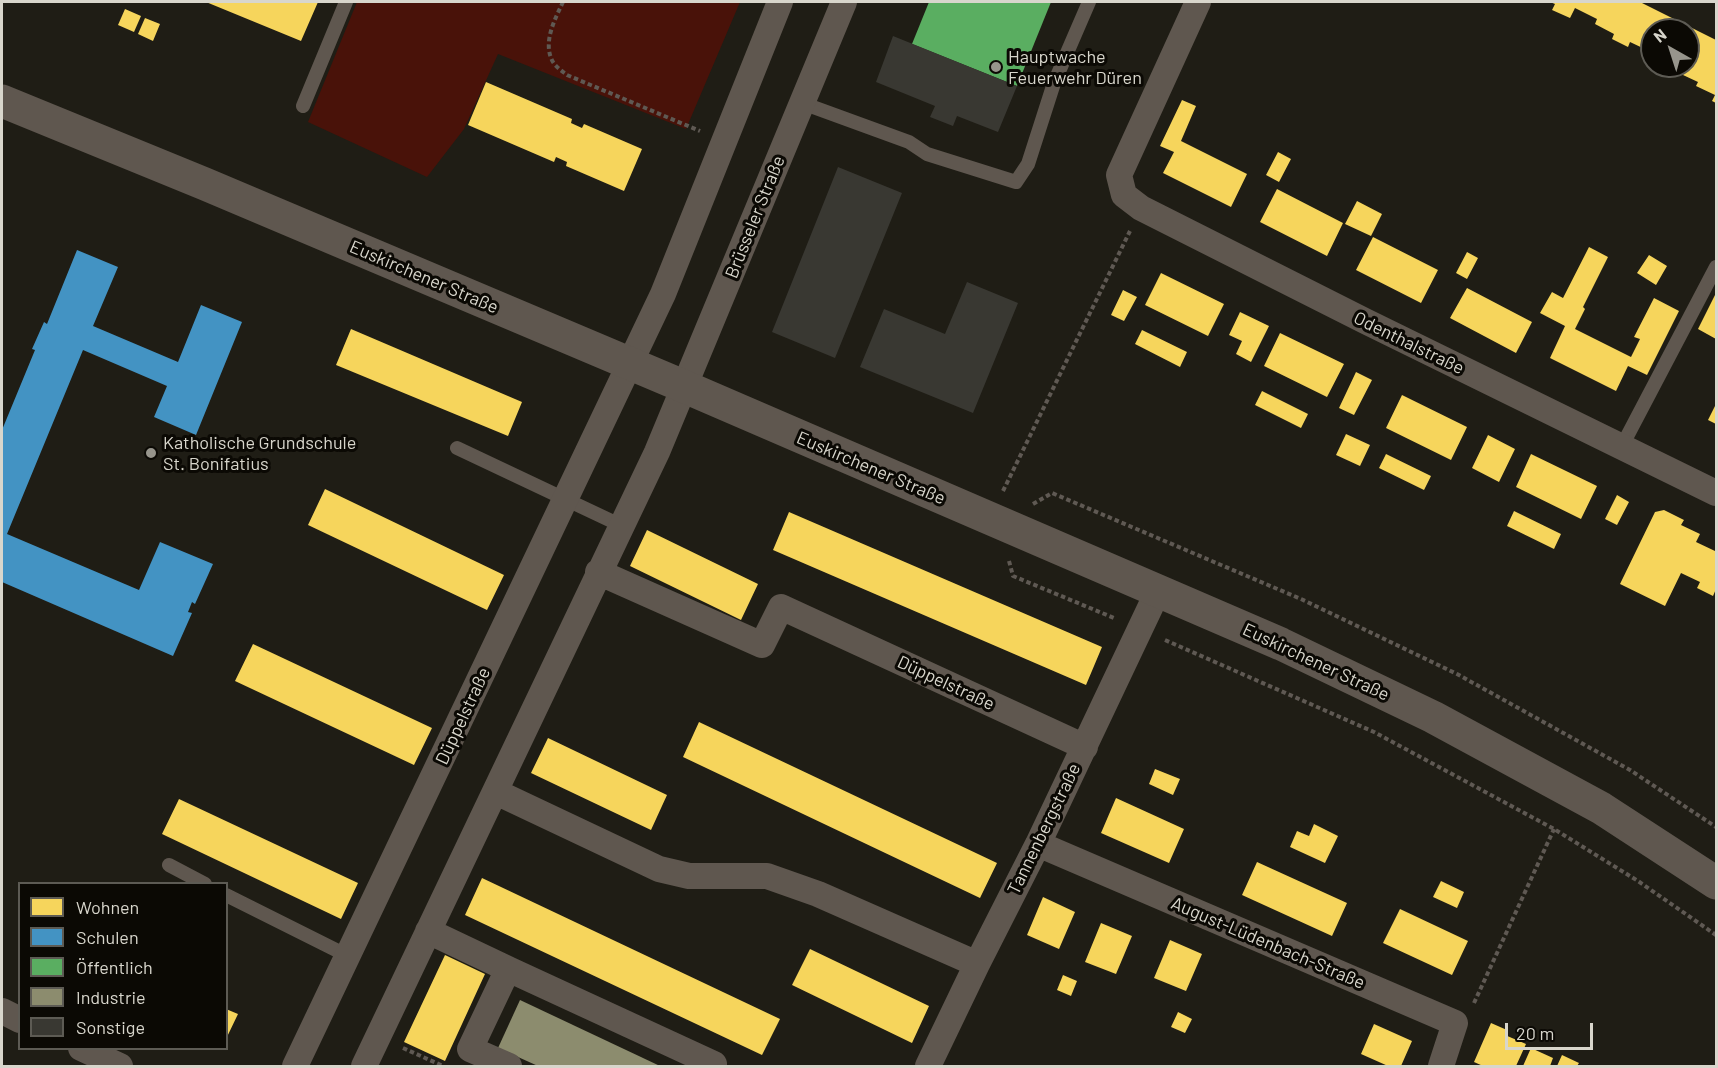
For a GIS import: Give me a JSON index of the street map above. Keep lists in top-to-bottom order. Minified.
{"streets":{"street":["Brüsseler Straße","Euskirchener Straße","Odenthalstraße","Düppelstraße","Tannenbergstraße","August-Lüdenbach-Straße"]},"crossings":[["Brüsseler Straße","Euskirchener Straße"],["Euskirchener Straße","Düppelstraße"],["Euskirchener Straße","Tannenbergstraße"],["Düppelstraße","Tannenbergstraße"],["Tannenbergstraße","August-Lüdenbach-Straße"]],"places":["Hauptwache Feuerwehr Düren","Katholische Grundschule St. Bonifatius"],"legend":["Wohnen","Schulen","Öffentlich","Industrie","Sonstige"],"scale_bar":"20 m","north":"top left"}
